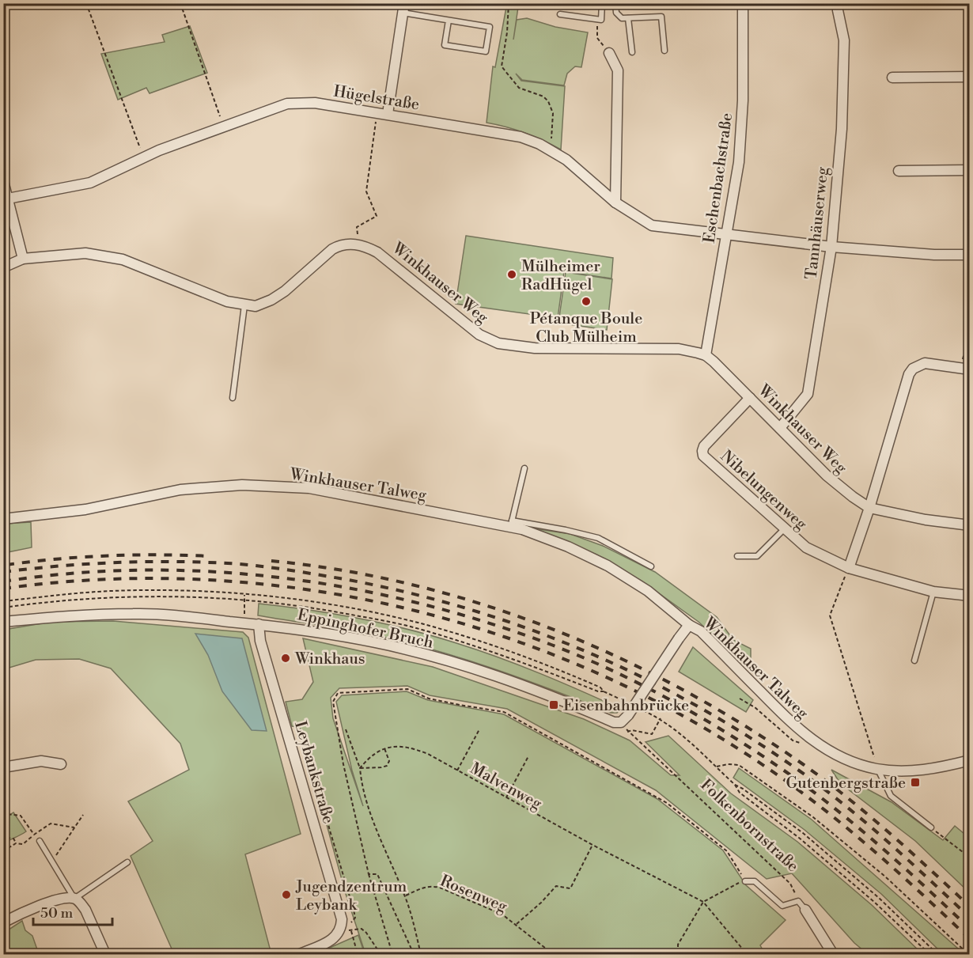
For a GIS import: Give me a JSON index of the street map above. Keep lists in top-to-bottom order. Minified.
{"streets":{"street":["Hügelstraße","Eschenbachstraße","Tannhäuserweg","Winkhauser Weg","Winkhauser Talweg","Nibelungenweg","Eppinghofer Bruch","Leybankstraße"],"path":["Malvenweg","Folkenbornstraße","Rosenweg"]},"crossings":[["Hügelstraße","Eschenbachstraße"],["Hügelstraße","Tannhäuserweg"],["Eschenbachstraße","Winkhauser Weg"],["Tannhäuserweg","Winkhauser Weg"],["Winkhauser Weg","Nibelungenweg"],["Winkhauser Talweg","Eppinghofer Bruch"],["Eppinghofer Bruch","Leybankstraße"]],"places":{"other":["Mülheimer RadHügel","Pétanque Boule Club Mülheim","Winkhaus","Jugendzentrum Leybank"],"transit":["Eisenbahnbrücke","Gutenbergstraße"]},"scale_bar":"50 m"}
